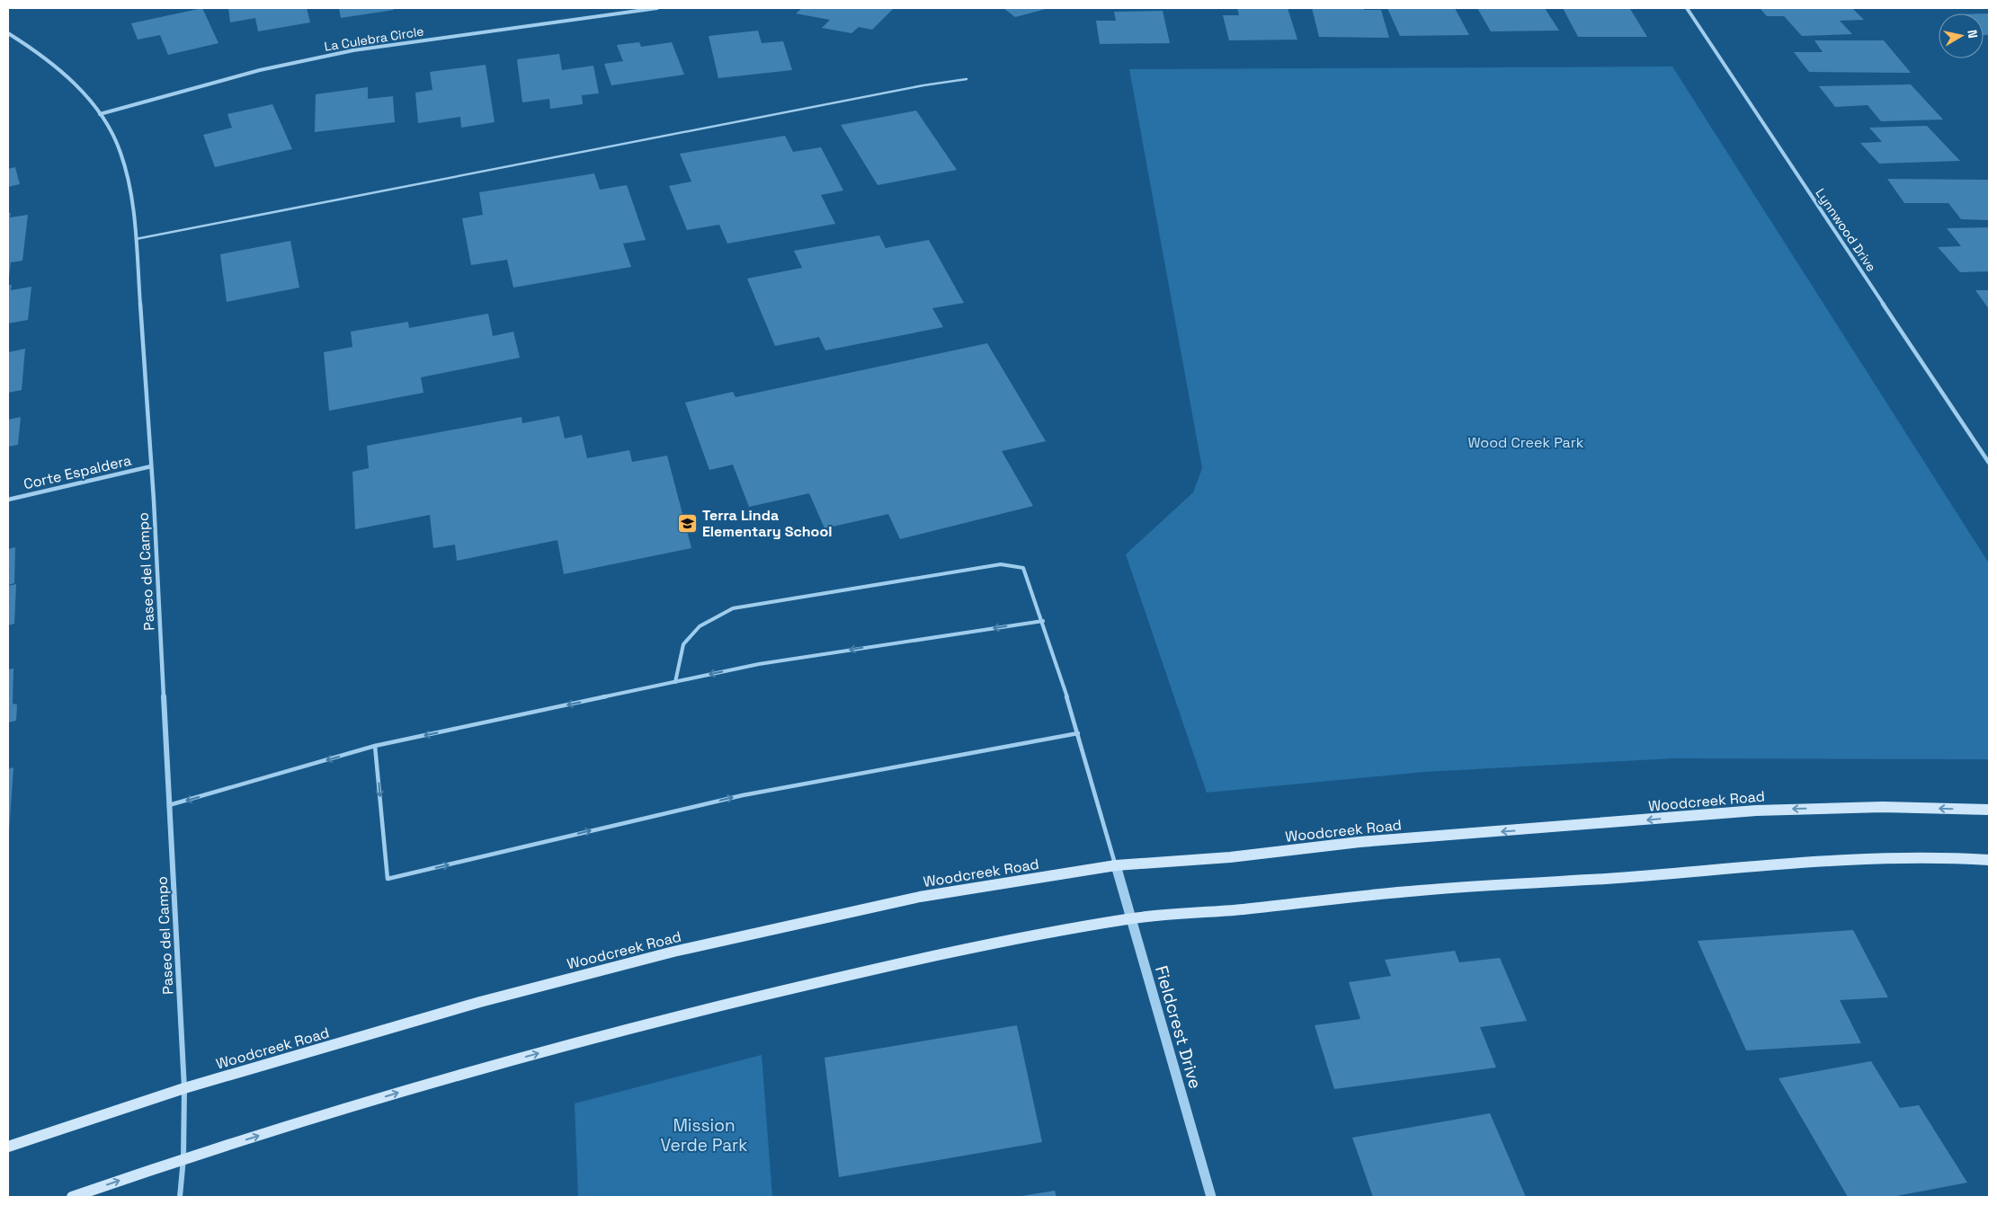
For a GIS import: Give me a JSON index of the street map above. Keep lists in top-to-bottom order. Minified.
{"streets":{"main road":["Woodcreek Road"],"street":["La Culebra Circle","Lynnwood Drive","Corte Espaldera","Paseo del Campo","Fieldcrest Drive"]},"crossings":[["La Culebra Circle","Paseo del Campo"],["Corte Espaldera","Paseo del Campo"],["Paseo del Campo","Woodcreek Road"],["Woodcreek Road","Fieldcrest Drive"]],"parks":["Wood Creek Park","Mission Verde Park"],"places":{"school or university":["Terra Linda Elementary School"]},"north":"right"}
